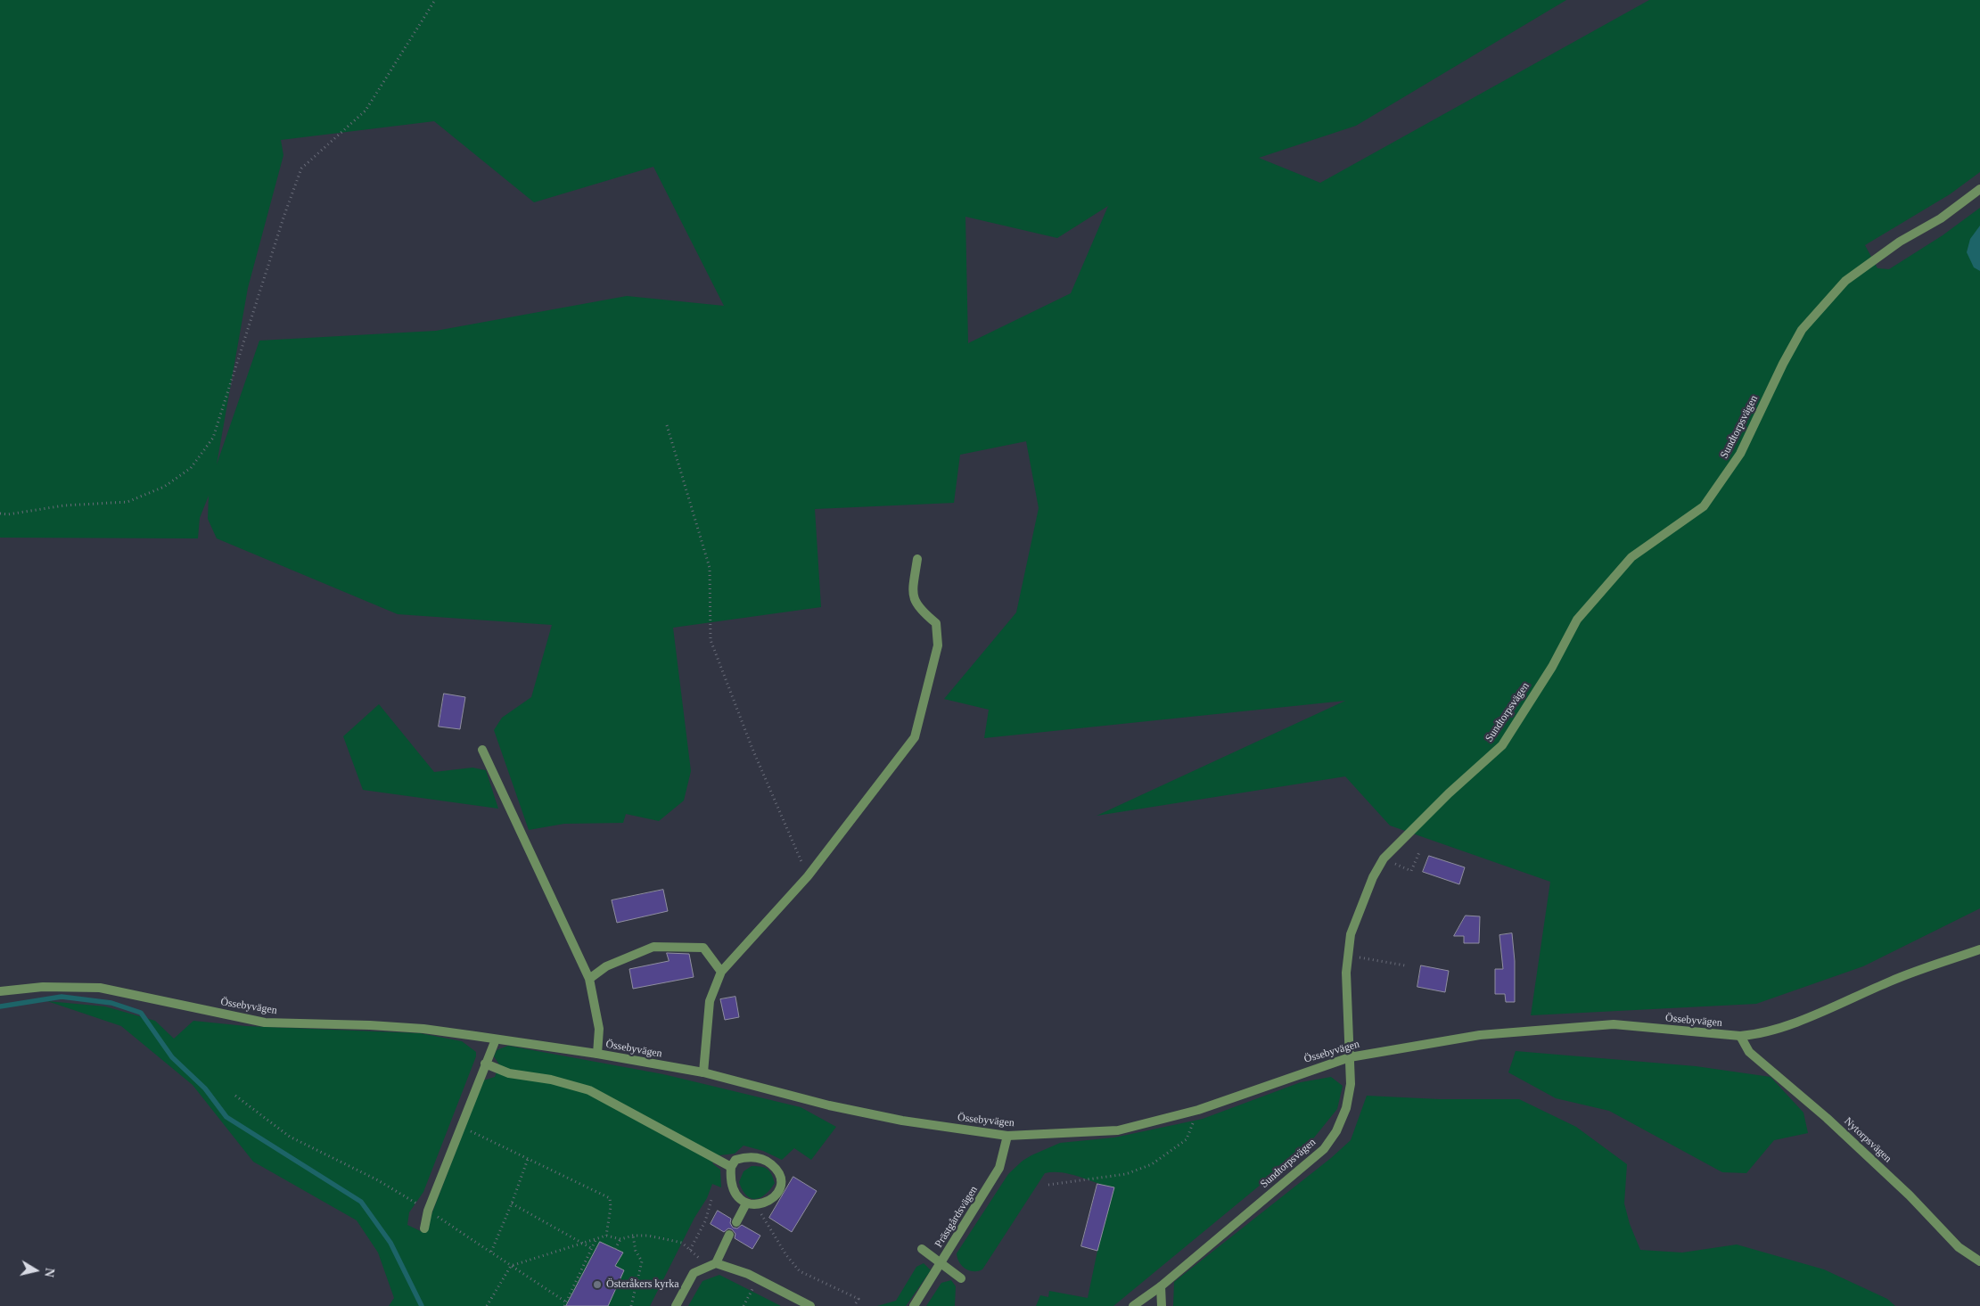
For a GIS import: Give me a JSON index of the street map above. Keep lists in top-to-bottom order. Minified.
{"streets":{"street":["Sundtorpsvägen","Össebyvägen","Nytorpsvägen","Prästgårdsvägen"]},"crossings":[["Sundtorpsvägen","Össebyvägen"],["Össebyvägen","Nytorpsvägen"],["Össebyvägen","Prästgårdsvägen"]],"places":["Österåkers kyrka"],"north":"right"}
